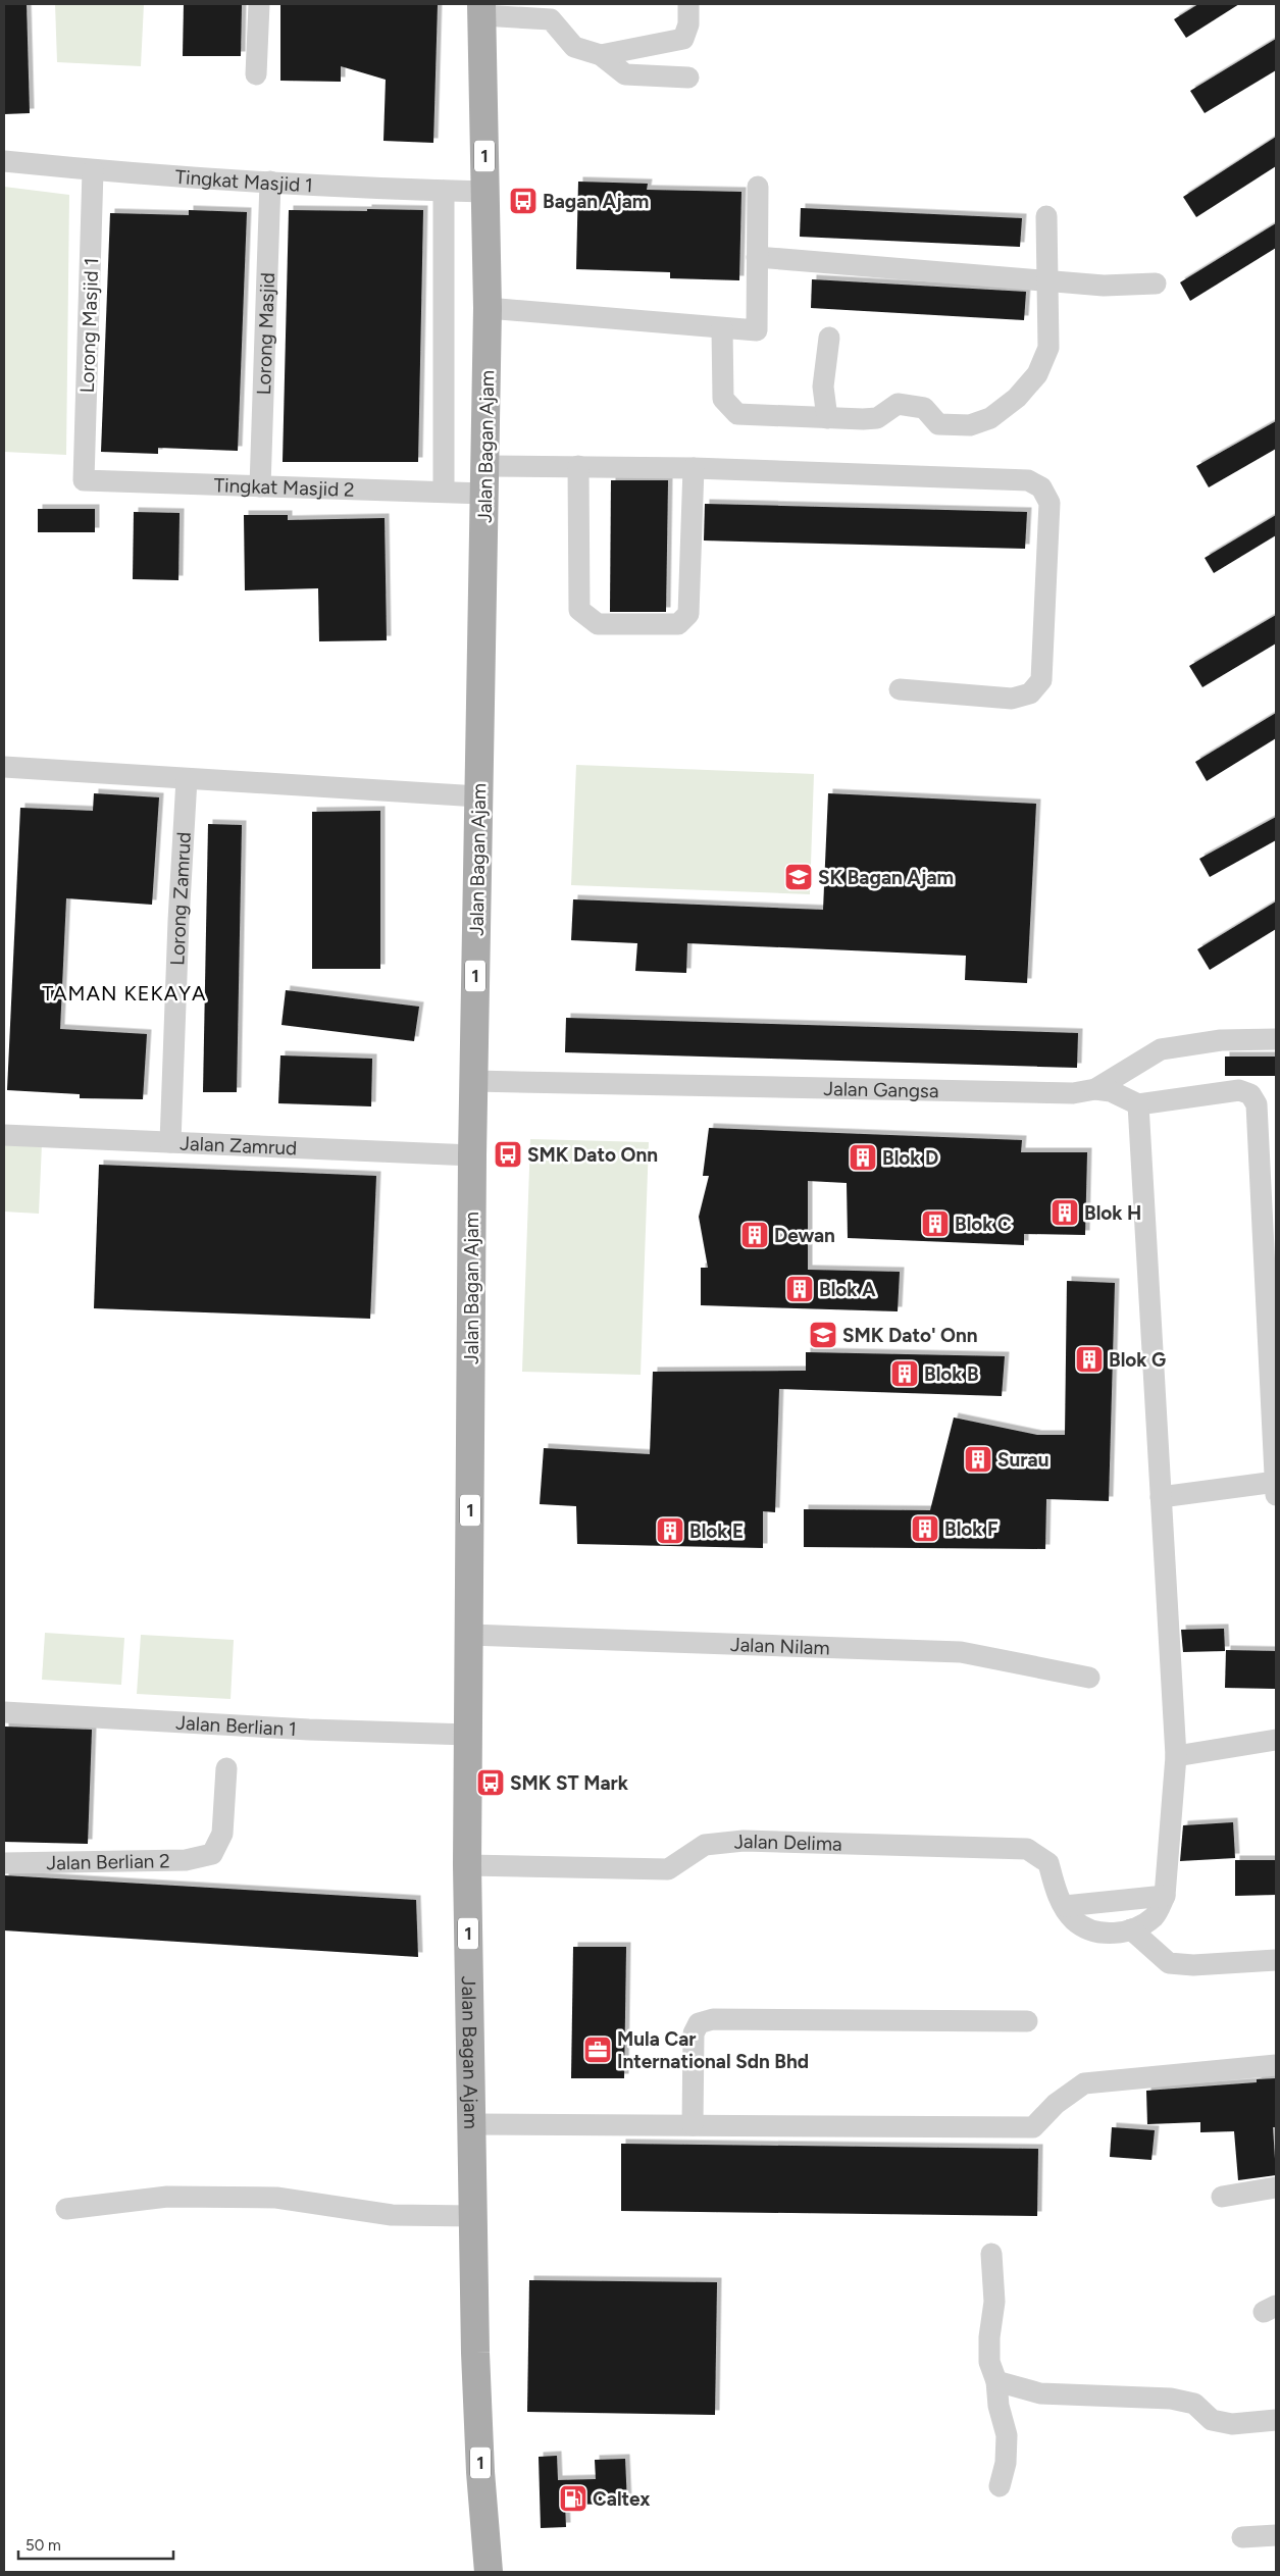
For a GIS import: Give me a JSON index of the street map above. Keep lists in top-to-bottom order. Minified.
{"streets":{"main road":["1","Jalan Bagan Ajam"],"street":["Tingkat Masjid 1","Lorong Masjid 1","Lorong Masjid","Tingkat Masjid 2","Lorong Zamrud","Jalan Gangsa","Jalan Zamrud","Jalan Nilam","Jalan Berlian 1","Jalan Delima","Jalan Berlian 2"]},"crossings":[["Tingkat Masjid 1","Lorong Masjid 1"],["Tingkat Masjid 1","Lorong Masjid"],["Tingkat Masjid 1","Jalan Bagan Ajam"],["Lorong Masjid 1","Tingkat Masjid 2"],["Lorong Masjid","Tingkat Masjid 2"],["Jalan Bagan Ajam","Tingkat Masjid 2"],["Jalan Bagan Ajam","Jalan Gangsa"],["Jalan Bagan Ajam","Jalan Zamrud"],["Jalan Bagan Ajam","Jalan Nilam"],["Jalan Bagan Ajam","Jalan Berlian 1"],["Jalan Bagan Ajam","Jalan Delima"],["Lorong Zamrud","Jalan Zamrud"]],"districts":["TAMAN KEKAYA"],"places":{"bus stop":["Bagan Ajam","SMK Dato Onn","SMK ST Mark"],"school or university":["SK Bagan Ajam","SMK Dato' Onn"],"building":["Blok D","Blok H","Blok C","Dewan","Blok A","Blok G","Blok B","Surau","Blok F","Blok E"],"office":["Mula Car International Sdn Bhd"],"fuel station":["Caltex"]},"scale_bar":"50 m"}
